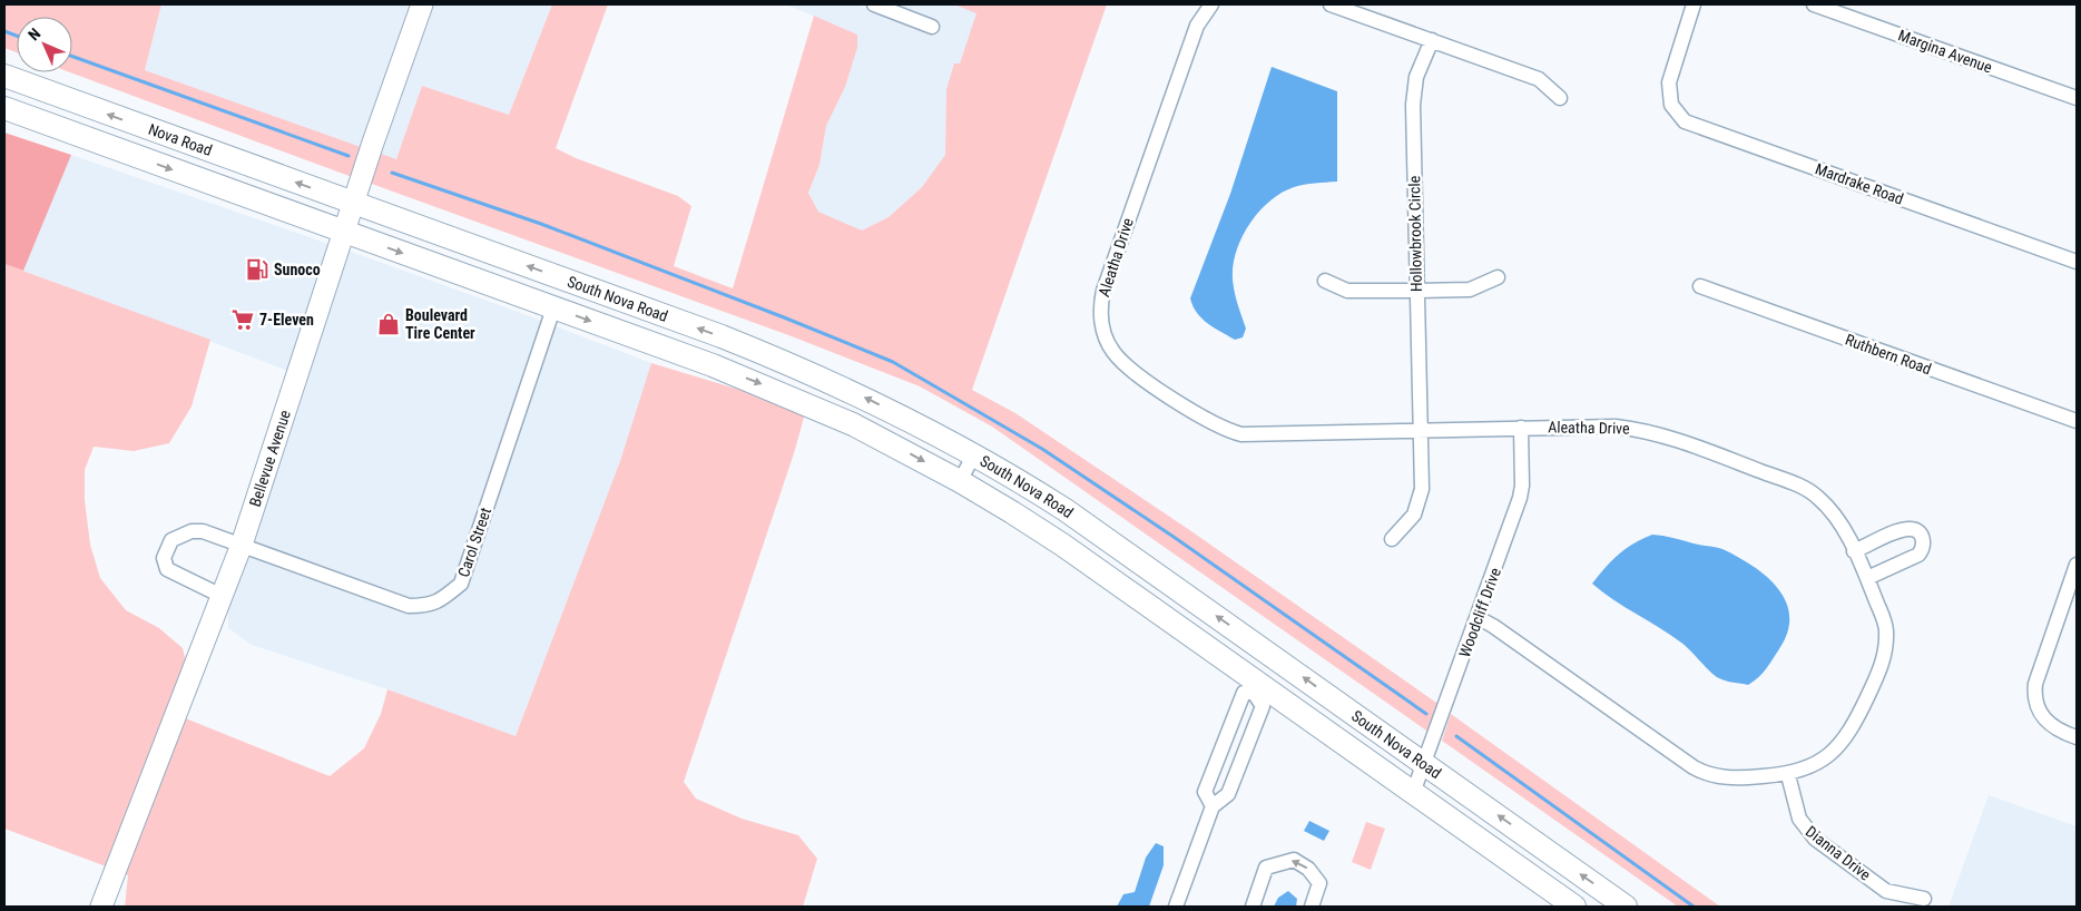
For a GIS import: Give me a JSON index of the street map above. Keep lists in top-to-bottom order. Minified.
{"streets":{"main road":["Nova Road","South Nova Road"],"street":["Margina Avenue","Mardrake Road","Hollowbrook Circle","Aleatha Drive","Ruthbern Road","Bellevue Avenue","Carol Street","Woodcliff Drive","Dianna Drive"]},"crossings":[["Nova Road","South Nova Road"],["Nova Road","Bellevue Avenue"],["Hollowbrook Circle","Aleatha Drive"],["Aleatha Drive","Woodcliff Drive"],["Aleatha Drive","Dianna Drive"],["South Nova Road","Bellevue Avenue"],["South Nova Road","Carol Street"],["South Nova Road","Woodcliff Drive"],["Bellevue Avenue","Carol Street"]],"places":{"fuel station":["Sunoco"],"supermarket":["7-Eleven"],"shop":["Boulevard Tire Center"]},"north":"top left"}
